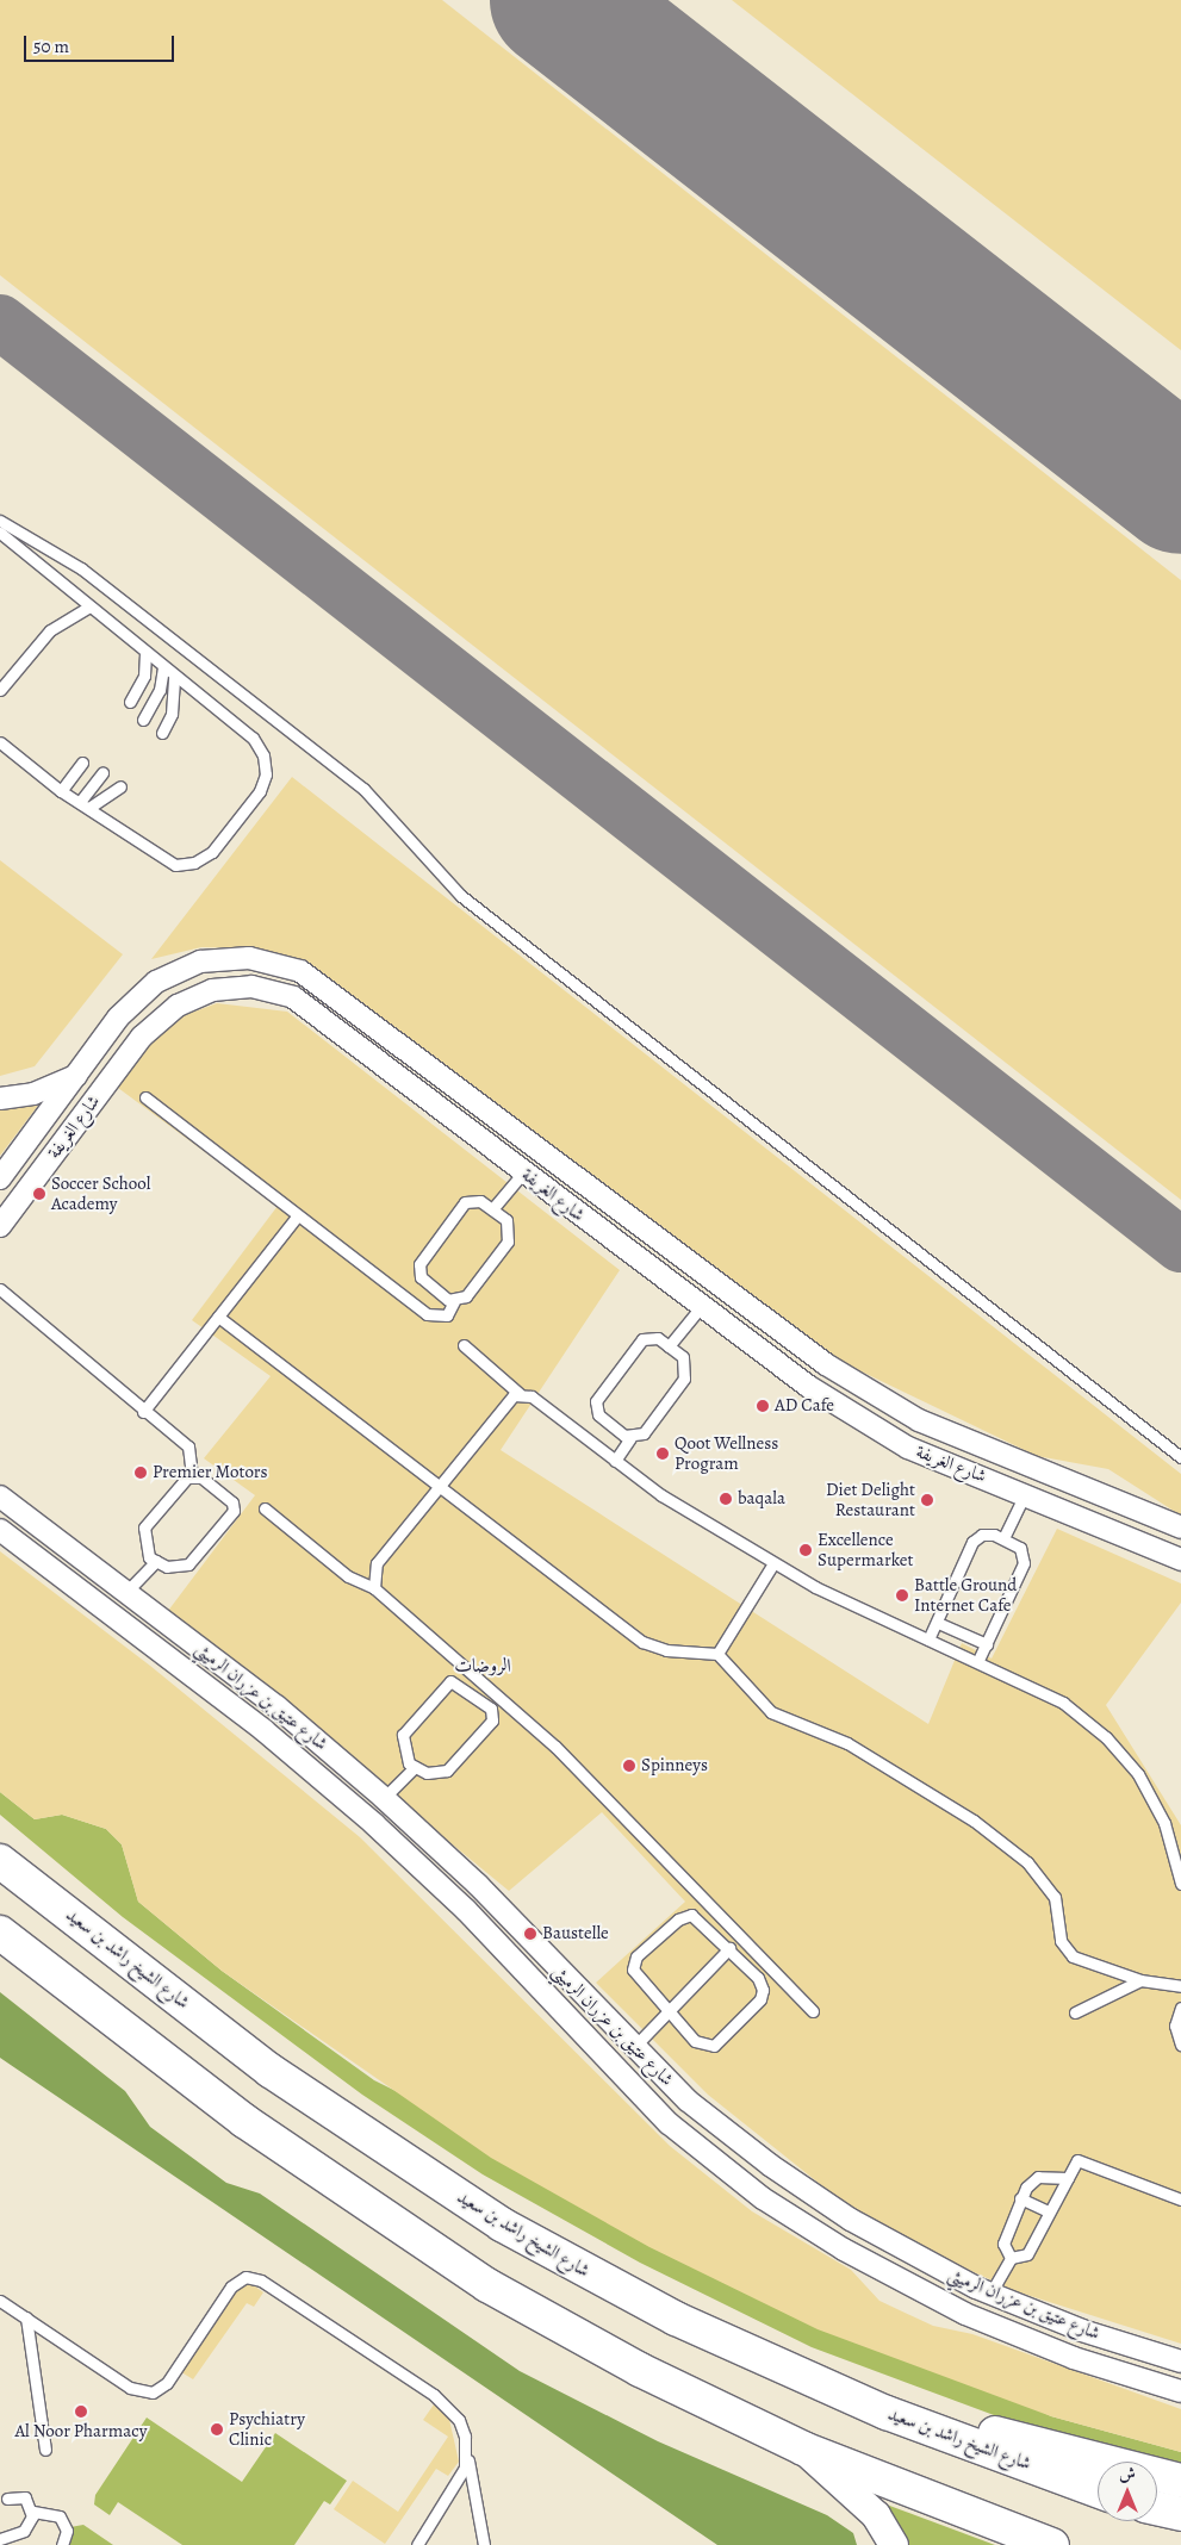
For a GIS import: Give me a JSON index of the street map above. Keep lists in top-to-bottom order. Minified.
{"streets":{"main road":["شارع الشيخ راشد بن سعيد"],"street":["شارع الغريفة","شارع عتيق بن عزران الرميثي"]},"districts":["الروضات"],"places":["Soccer School Academy","AD Cafe","Qoot Wellness Program","Premier Motors","baqala","Diet Delight Restaurant","Excellence Supermarket","Battle Ground Internet Cafe","Spinneys","Baustelle","Al Noor Pharmacy","Psychiatry Clinic"],"scale_bar":"50 m","north":"top"}
